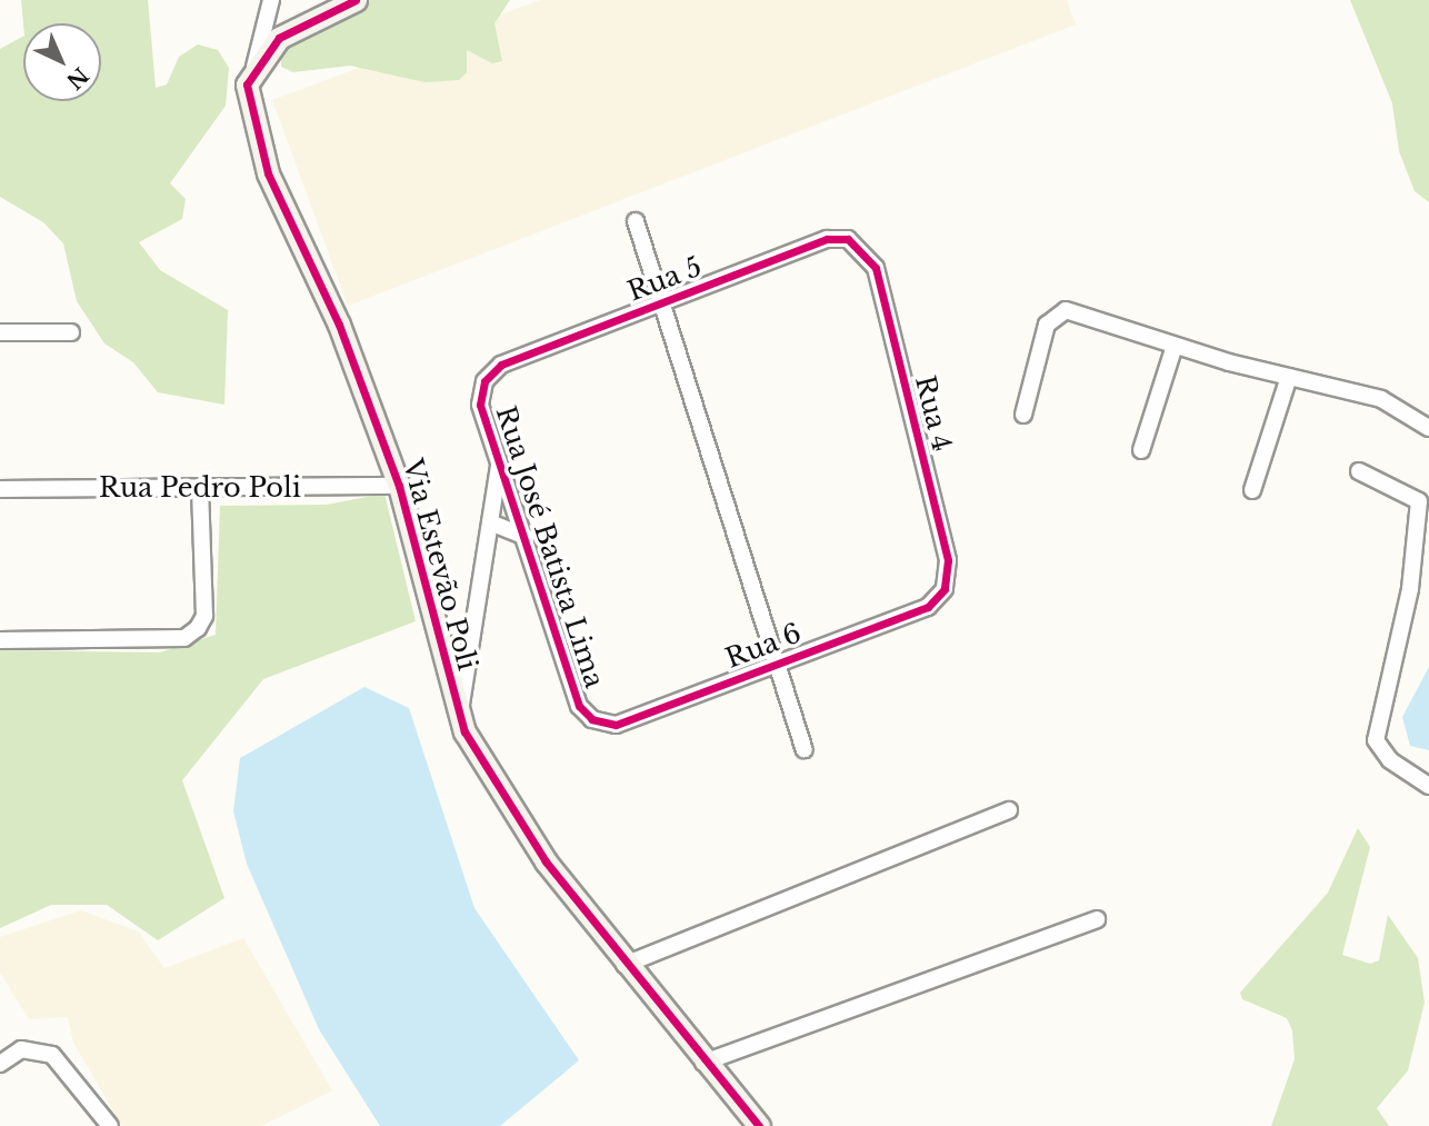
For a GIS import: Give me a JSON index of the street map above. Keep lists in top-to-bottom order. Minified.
{"streets":{"main road":["Via Estevão Poli"],"street":["Rua 5","Rua 4","Rua Pedro Poli","Rua José Batista Lima","Rua 6"]},"crossings":[["Rua 5","Rua 4"],["Rua 5","Rua José Batista Lima"],["Rua 4","Rua 6"],["Rua Pedro Poli","Via Estevão Poli"],["Rua José Batista Lima","Rua 6"]],"north":"bottom right"}
